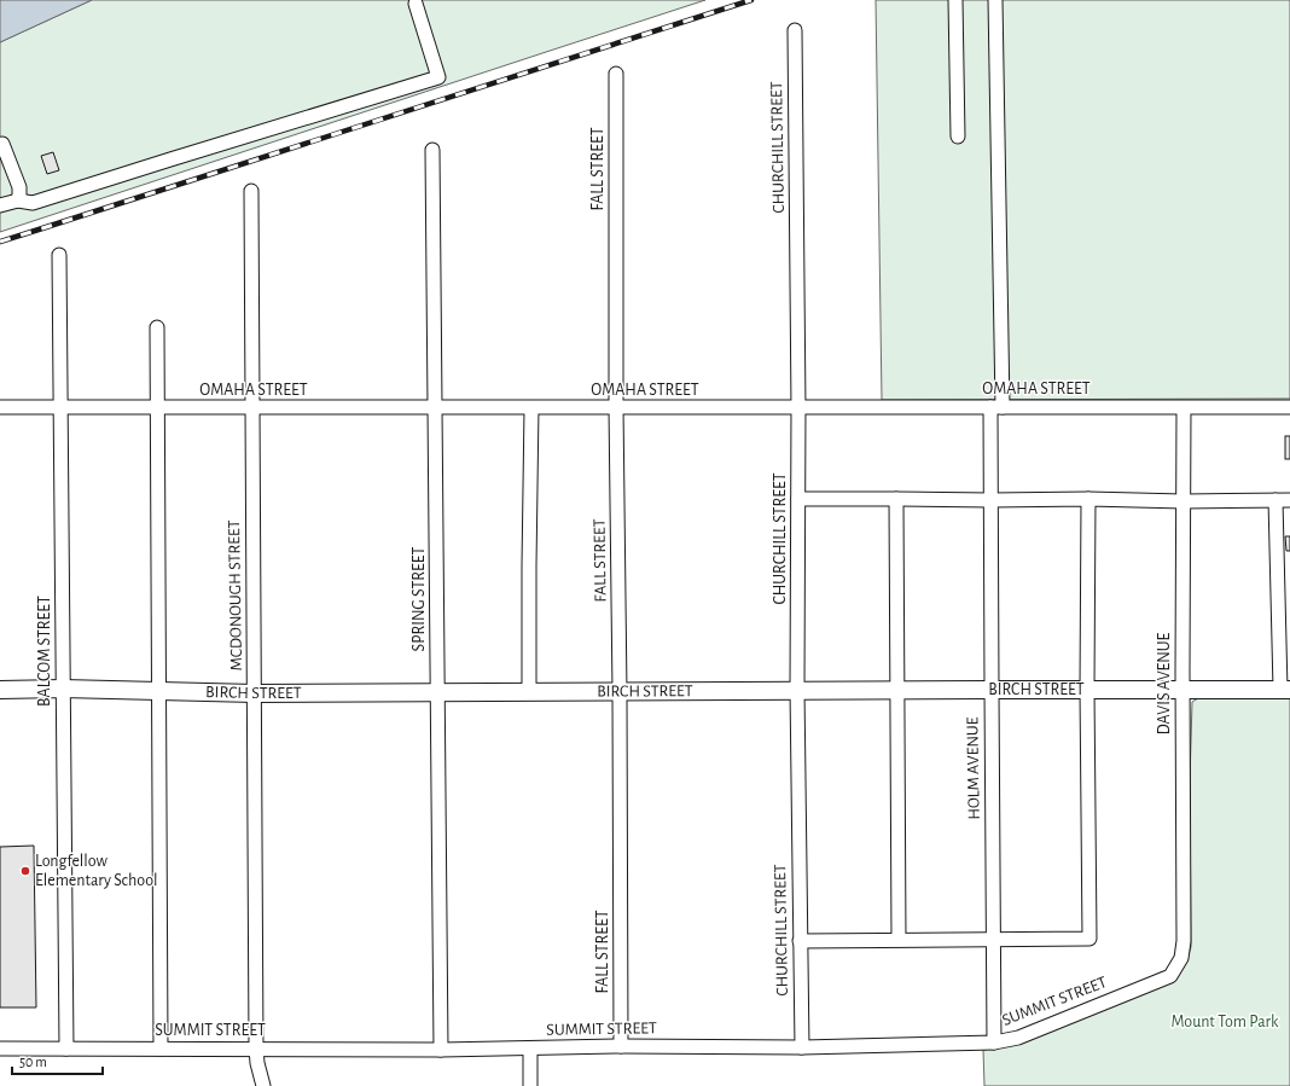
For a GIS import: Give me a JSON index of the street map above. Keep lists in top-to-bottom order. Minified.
{"streets":{"main road":["BIRCH STREET"],"street":["CHURCHILL STREET","FALL STREET","OMAHA STREET","MCDONOUGH STREET","SPRING STREET","BALCOM STREET","DAVIS AVENUE","HOLM AVENUE","SUMMIT STREET"]},"crossings":[["CHURCHILL STREET","OMAHA STREET"],["CHURCHILL STREET","BIRCH STREET"],["CHURCHILL STREET","SUMMIT STREET"],["FALL STREET","OMAHA STREET"],["FALL STREET","BIRCH STREET"],["FALL STREET","SUMMIT STREET"],["OMAHA STREET","MCDONOUGH STREET"],["OMAHA STREET","SPRING STREET"],["OMAHA STREET","BALCOM STREET"],["OMAHA STREET","DAVIS AVENUE"],["OMAHA STREET","HOLM AVENUE"],["MCDONOUGH STREET","BIRCH STREET"],["MCDONOUGH STREET","SUMMIT STREET"],["SPRING STREET","BIRCH STREET"],["SPRING STREET","SUMMIT STREET"],["BALCOM STREET","BIRCH STREET"],["BALCOM STREET","SUMMIT STREET"],["DAVIS AVENUE","BIRCH STREET"],["DAVIS AVENUE","SUMMIT STREET"],["BIRCH STREET","HOLM AVENUE"],["HOLM AVENUE","SUMMIT STREET"]],"parks":["Mount Tom Park"],"places":["Longfellow Elementary School"],"scale_bar":"50 m"}
